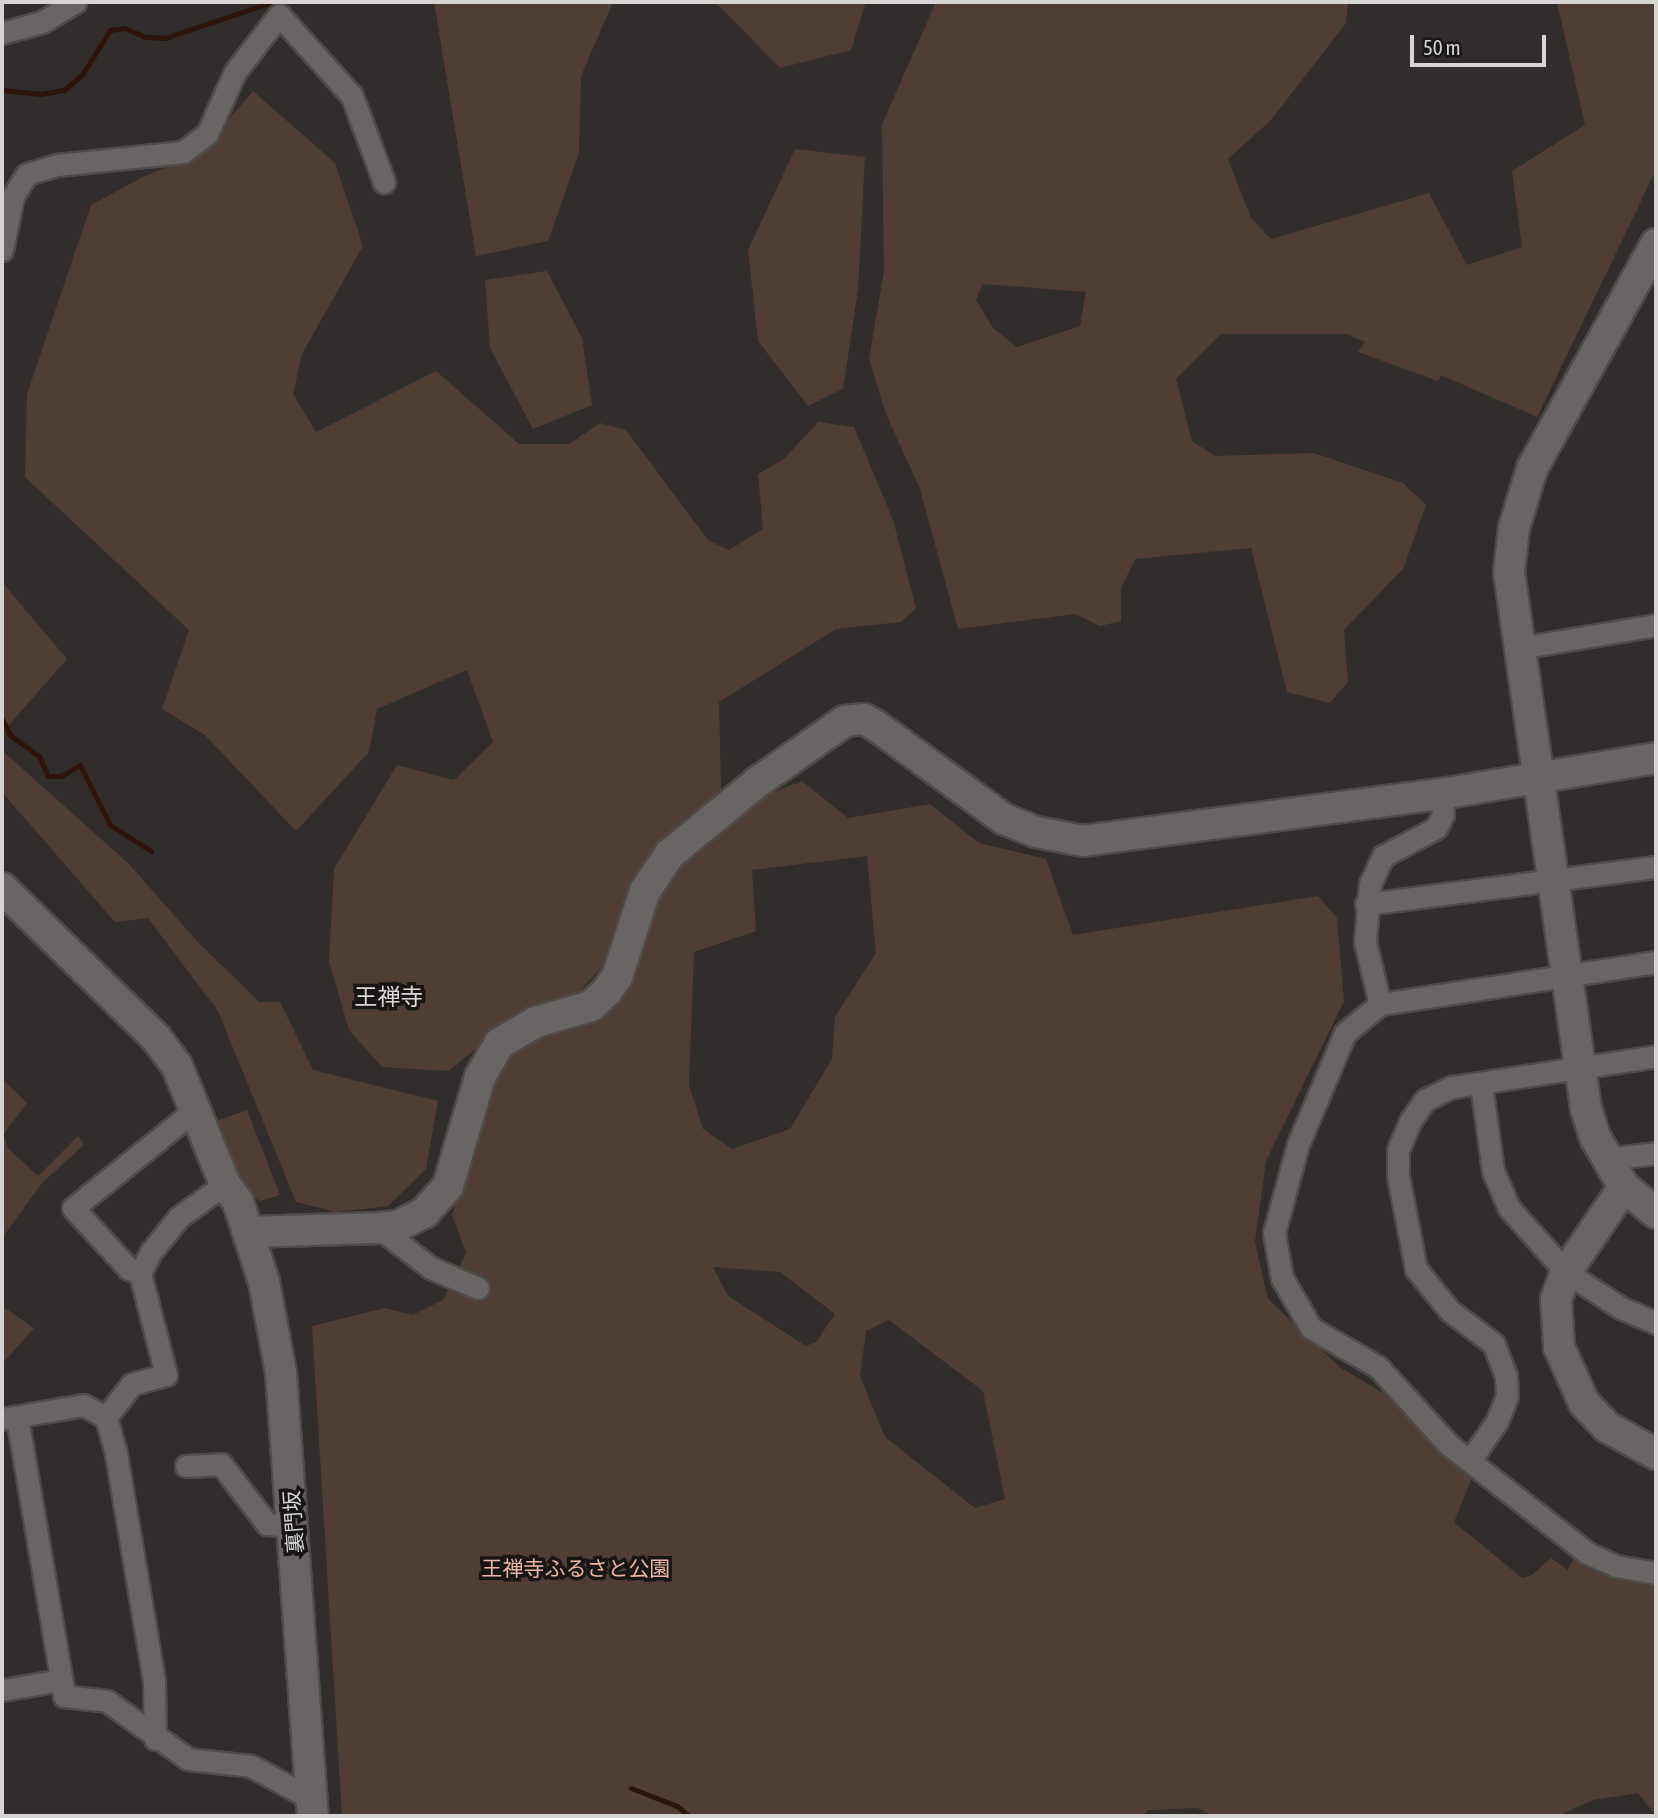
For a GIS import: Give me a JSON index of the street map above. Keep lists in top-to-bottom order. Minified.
{"streets":{"street":["裏門坂"]},"districts":["王禅寺"],"parks":["王禅寺ふるさと公園"],"scale_bar":"50 m"}
